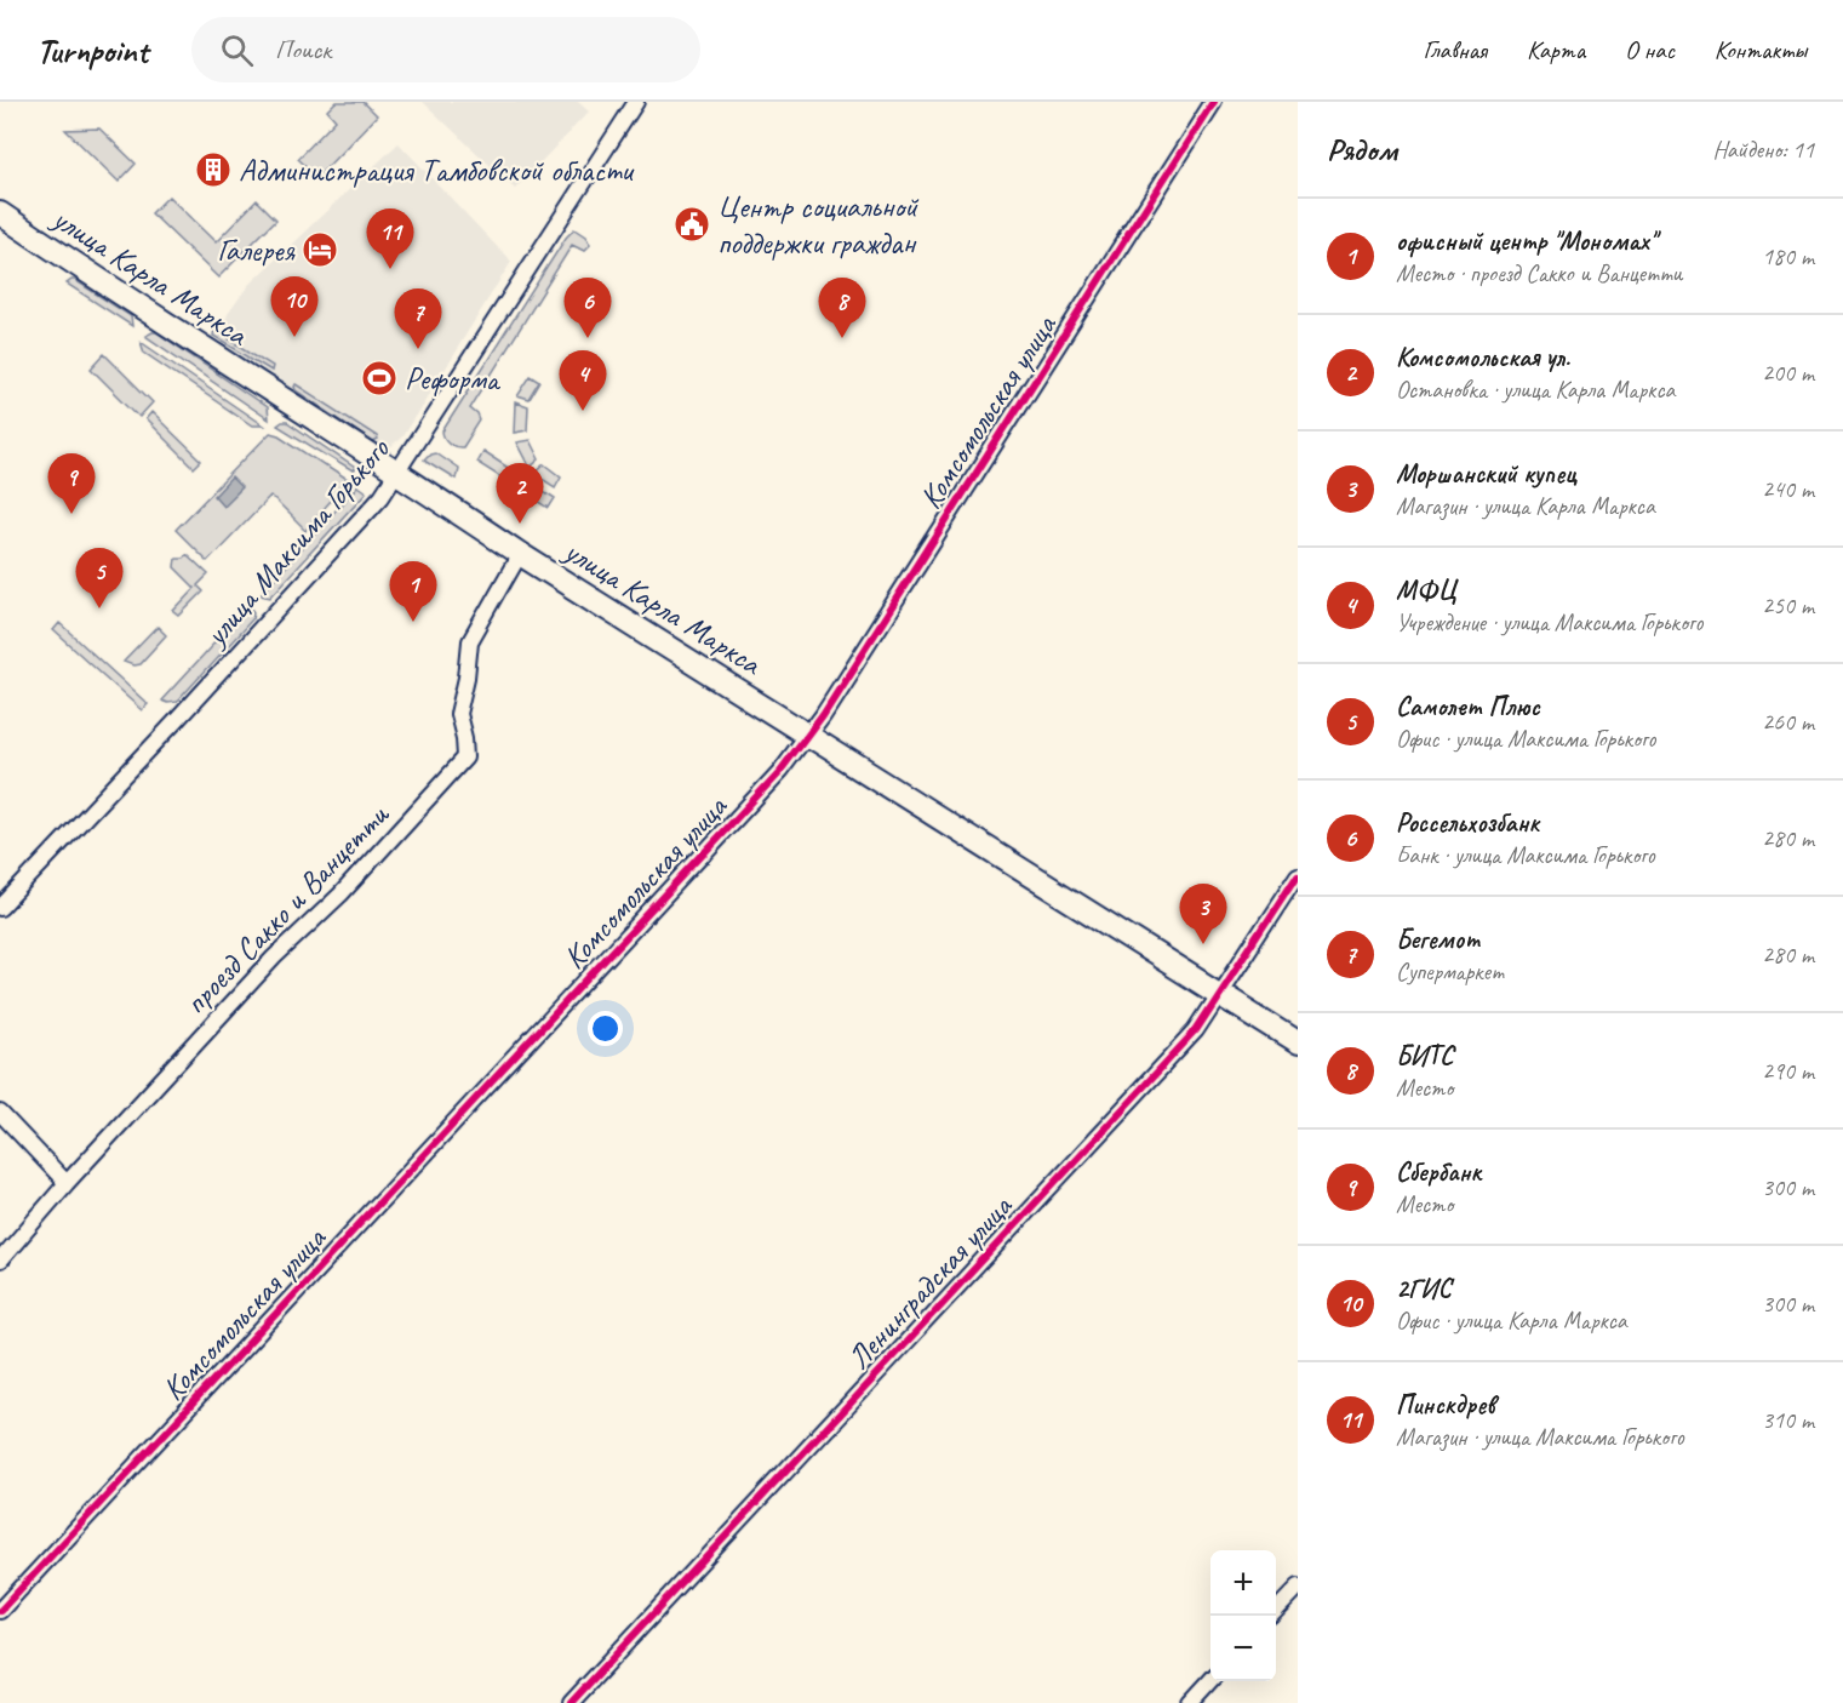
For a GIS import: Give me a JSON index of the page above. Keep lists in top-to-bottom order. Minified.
{"streets":{"main road":["улица Карла Маркса"],"street":["Комсомольская улица","улица Максима Горького","проезд Сакко и Ванцетти","Ленинградская улица"]},"crossings":[["улица Карла Маркса","Комсомольская улица"],["улица Карла Маркса","улица Максима Горького"],["улица Карла Маркса","проезд Сакко и Ванцетти"],["улица Карла Маркса","Ленинградская улица"]],"places":{"building":["Администрация Тамбовской области"],"public building":["Центр социальной поддержки граждан"],"hotel":["Галерея"],"sports":["Реформа"]},"page":{"header":"Turnpoint","search":"Поиск","nav":["Главная","Карта","О нас","Контакты"],"heading":["Рядом","Найдено: 11"],"list":[{"mark":"1","name":"офисный центр \"Мономах\"","note":"Место · проезд Сакко и Ванцетти","value":"180 m"},{"mark":"2","name":"Комсомольская ул.","note":"Остановка · улица Карла Маркса","value":"200 m"},{"mark":"3","name":"Моршанский купец","note":"Магазин · улица Карла Маркса","value":"240 m"},{"mark":"4","name":"МФЦ","note":"Учреждение · улица Максима Горького","value":"250 m"},{"mark":"5","name":"Самолет Плюс","note":"Офис · улица Максима Горького","value":"260 m"},{"mark":"6","name":"Россельхозбанк","note":"Банк · улица Максима Горького","value":"280 m"},{"mark":"7","name":"Бегемот","note":"Супермаркет","value":"280 m"},{"mark":"8","name":"БИТС","note":"Место","value":"290 m"},{"mark":"9","name":"Сбербанк","note":"Место","value":"300 m"},{"mark":"10","name":"2ГИС","note":"Офис · улица Карла Маркса","value":"300 m"},{"mark":"11","name":"Пинскдрев","note":"Магазин · улица Максима Горького","value":"310 m"}],"pins":["11","10","6","8","7","4","9","2","5","1","3"],"map_buttons":["+","−"]}}
